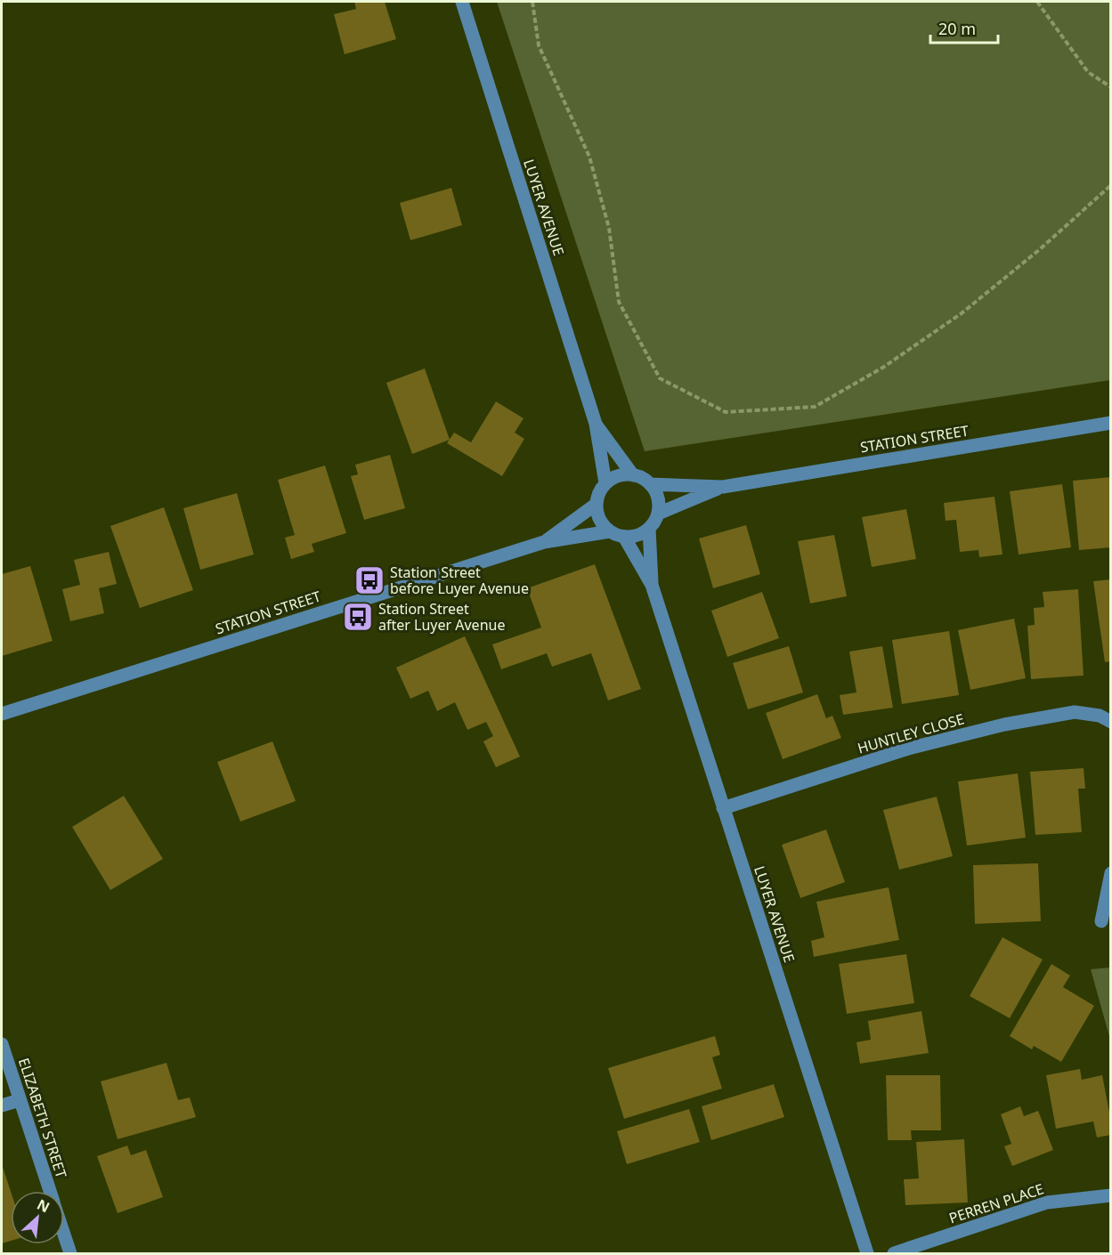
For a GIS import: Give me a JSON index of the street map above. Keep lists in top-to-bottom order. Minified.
{"streets":{"street":["LUYER AVENUE","STATION STREET","HUNTLEY CLOSE","ELIZABETH STREET","PERREN PLACE"]},"crossings":[["LUYER AVENUE","STATION STREET"],["LUYER AVENUE","HUNTLEY CLOSE"]],"places":{"bus stop":["Station Street before Luyer Avenue","Station Street after Luyer Avenue"]},"scale_bar":"20 m","north":"top right"}
